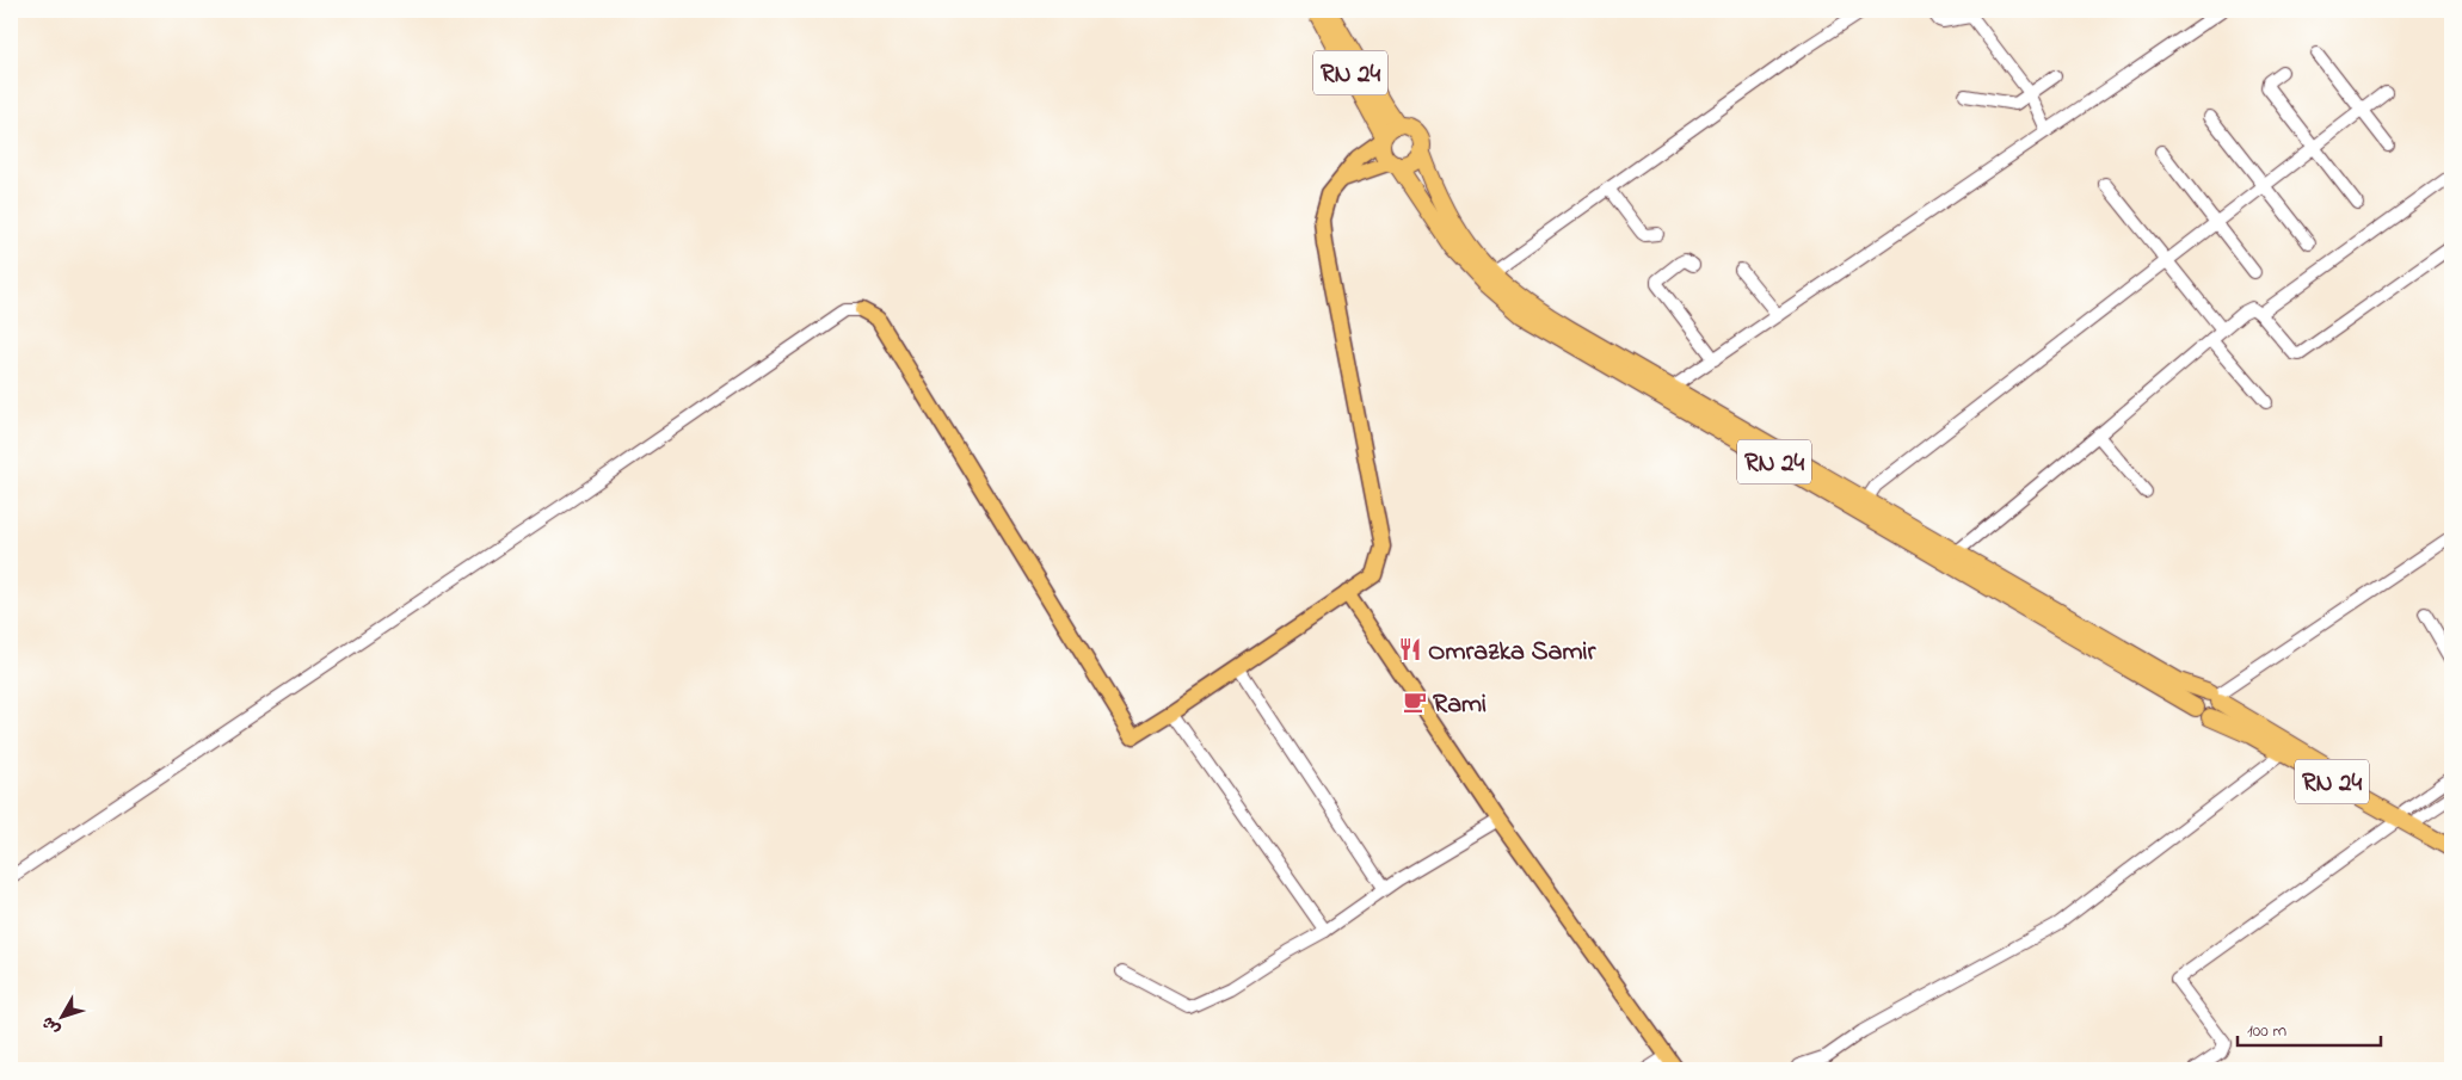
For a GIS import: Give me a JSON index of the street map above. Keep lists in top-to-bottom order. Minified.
{"streets":{"highway":["RN 24"]},"places":{"restaurant":["Omrazka Samir"],"cafe":["Rami"]},"scale_bar":"100 m","north":"bottom left"}
